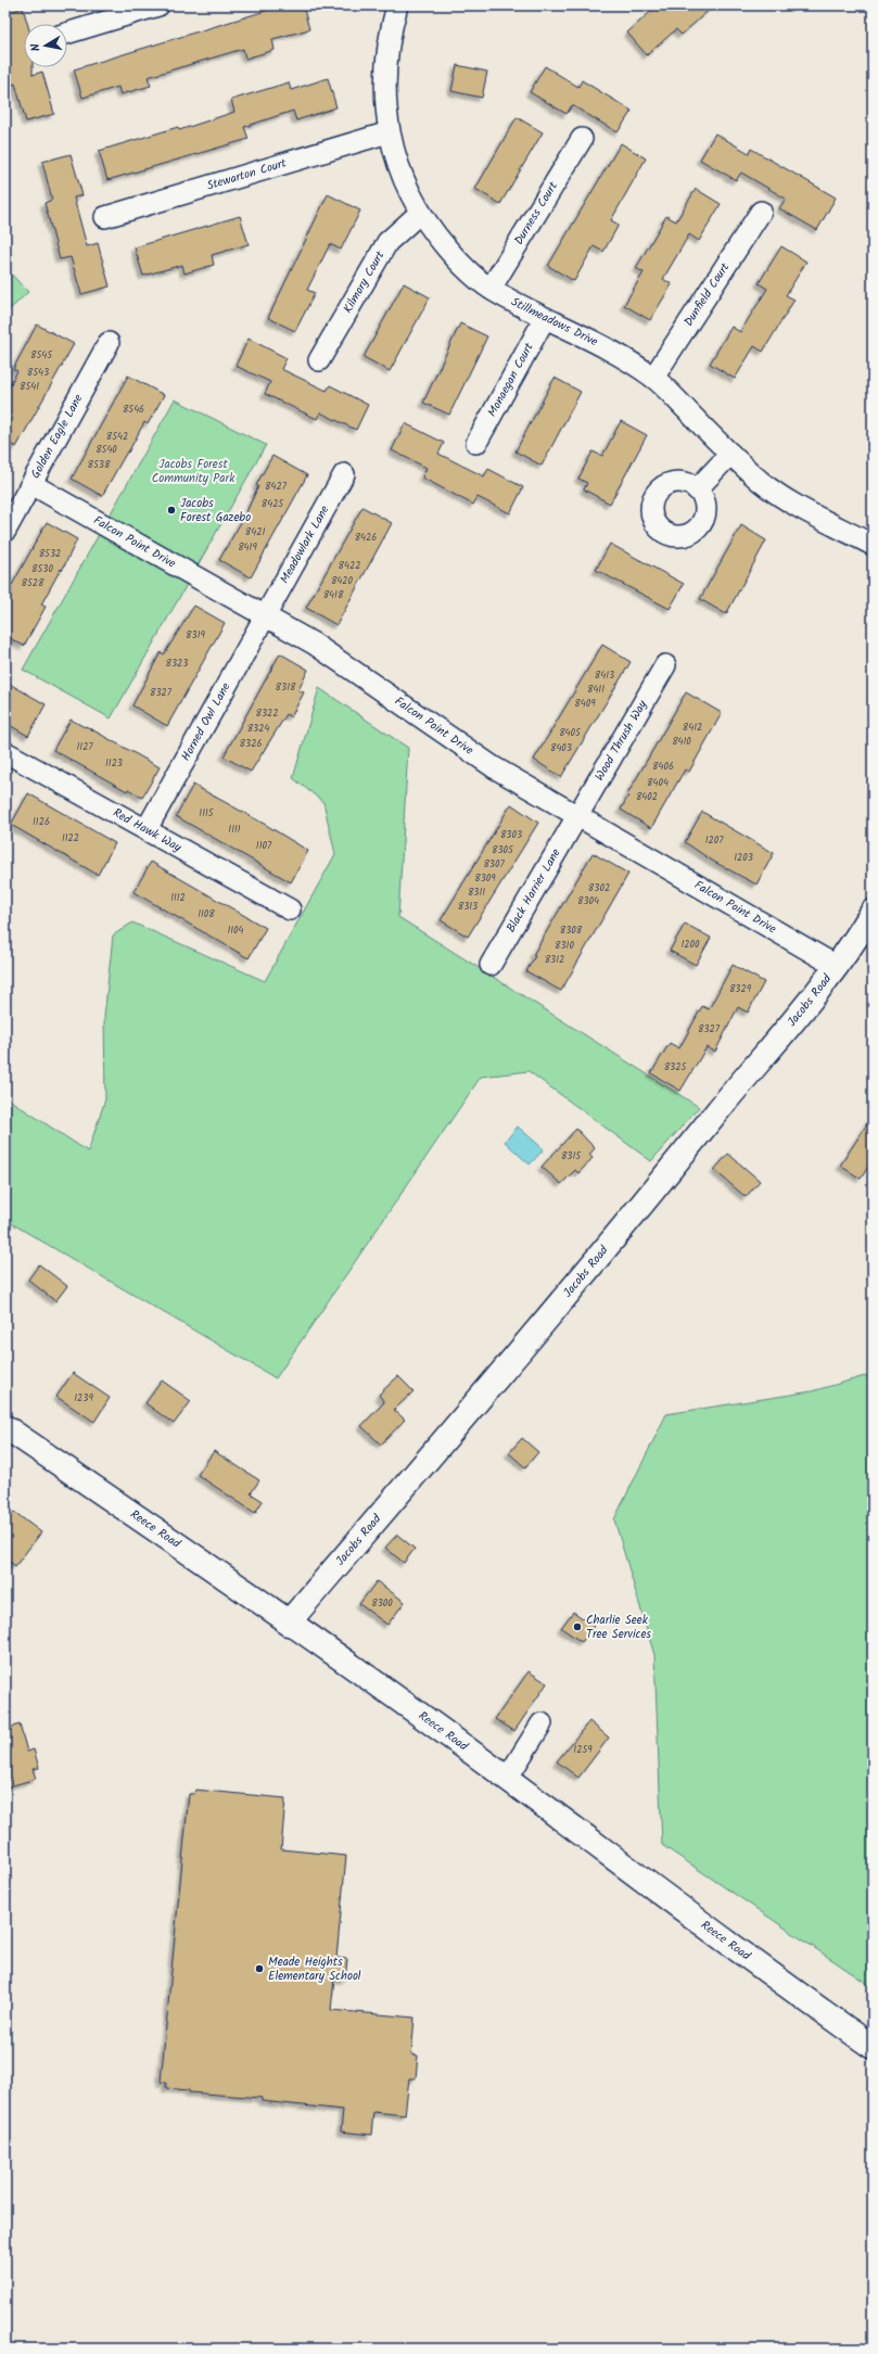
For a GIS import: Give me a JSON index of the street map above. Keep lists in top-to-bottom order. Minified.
{"streets":{"main road":["Jacobs Road","Reece Road"],"street":["Stewarton Court","Durness Court","Kilmory Court","Dunfield Court","Stillmeadows Drive","Monaegan Court","Golden Eagle Lane","Falcon Point Drive","Meadowlark Lane","Horned Owl Lane","Wood Thrush Way","Red Hawk Way","Black Harrier Lane"]},"crossings":[["Stewarton Court","Stillmeadows Drive"],["Durness Court","Stillmeadows Drive"],["Kilmory Court","Stillmeadows Drive"],["Dunfield Court","Stillmeadows Drive"],["Stillmeadows Drive","Monaegan Court"],["Golden Eagle Lane","Falcon Point Drive"],["Falcon Point Drive","Meadowlark Lane"],["Falcon Point Drive","Horned Owl Lane"],["Falcon Point Drive","Wood Thrush Way"],["Falcon Point Drive","Black Harrier Lane"],["Falcon Point Drive","Jacobs Road"],["Meadowlark Lane","Horned Owl Lane"],["Horned Owl Lane","Red Hawk Way"],["Wood Thrush Way","Black Harrier Lane"],["Jacobs Road","Reece Road"]],"parks":["Jacobs Forest Community Park"],"places":["Jacobs Forest Gazebo","Charlie Seek Tree Services","Meade Heights Elementary School"],"house_numbers":["8545","8543","8541","8546","8542","8540","8538","8427","8425","8421","8426","8419","8532","8422","8530","8420","8528","8418","8319","8323","8413","8318","8411","8327","8409","8322","8412","8324","8405","8410","8326","1127","8403","1123","8406","8404","8402","1115","1126","1111","8303","1122","1207","1107","8305","1203","8307","8309","8302","8311","1112","8304","8313","1108","1104","8308","1200","8310","8312","8329","8327","8325","8315","1239","8300","1259"],"north":"left"}
